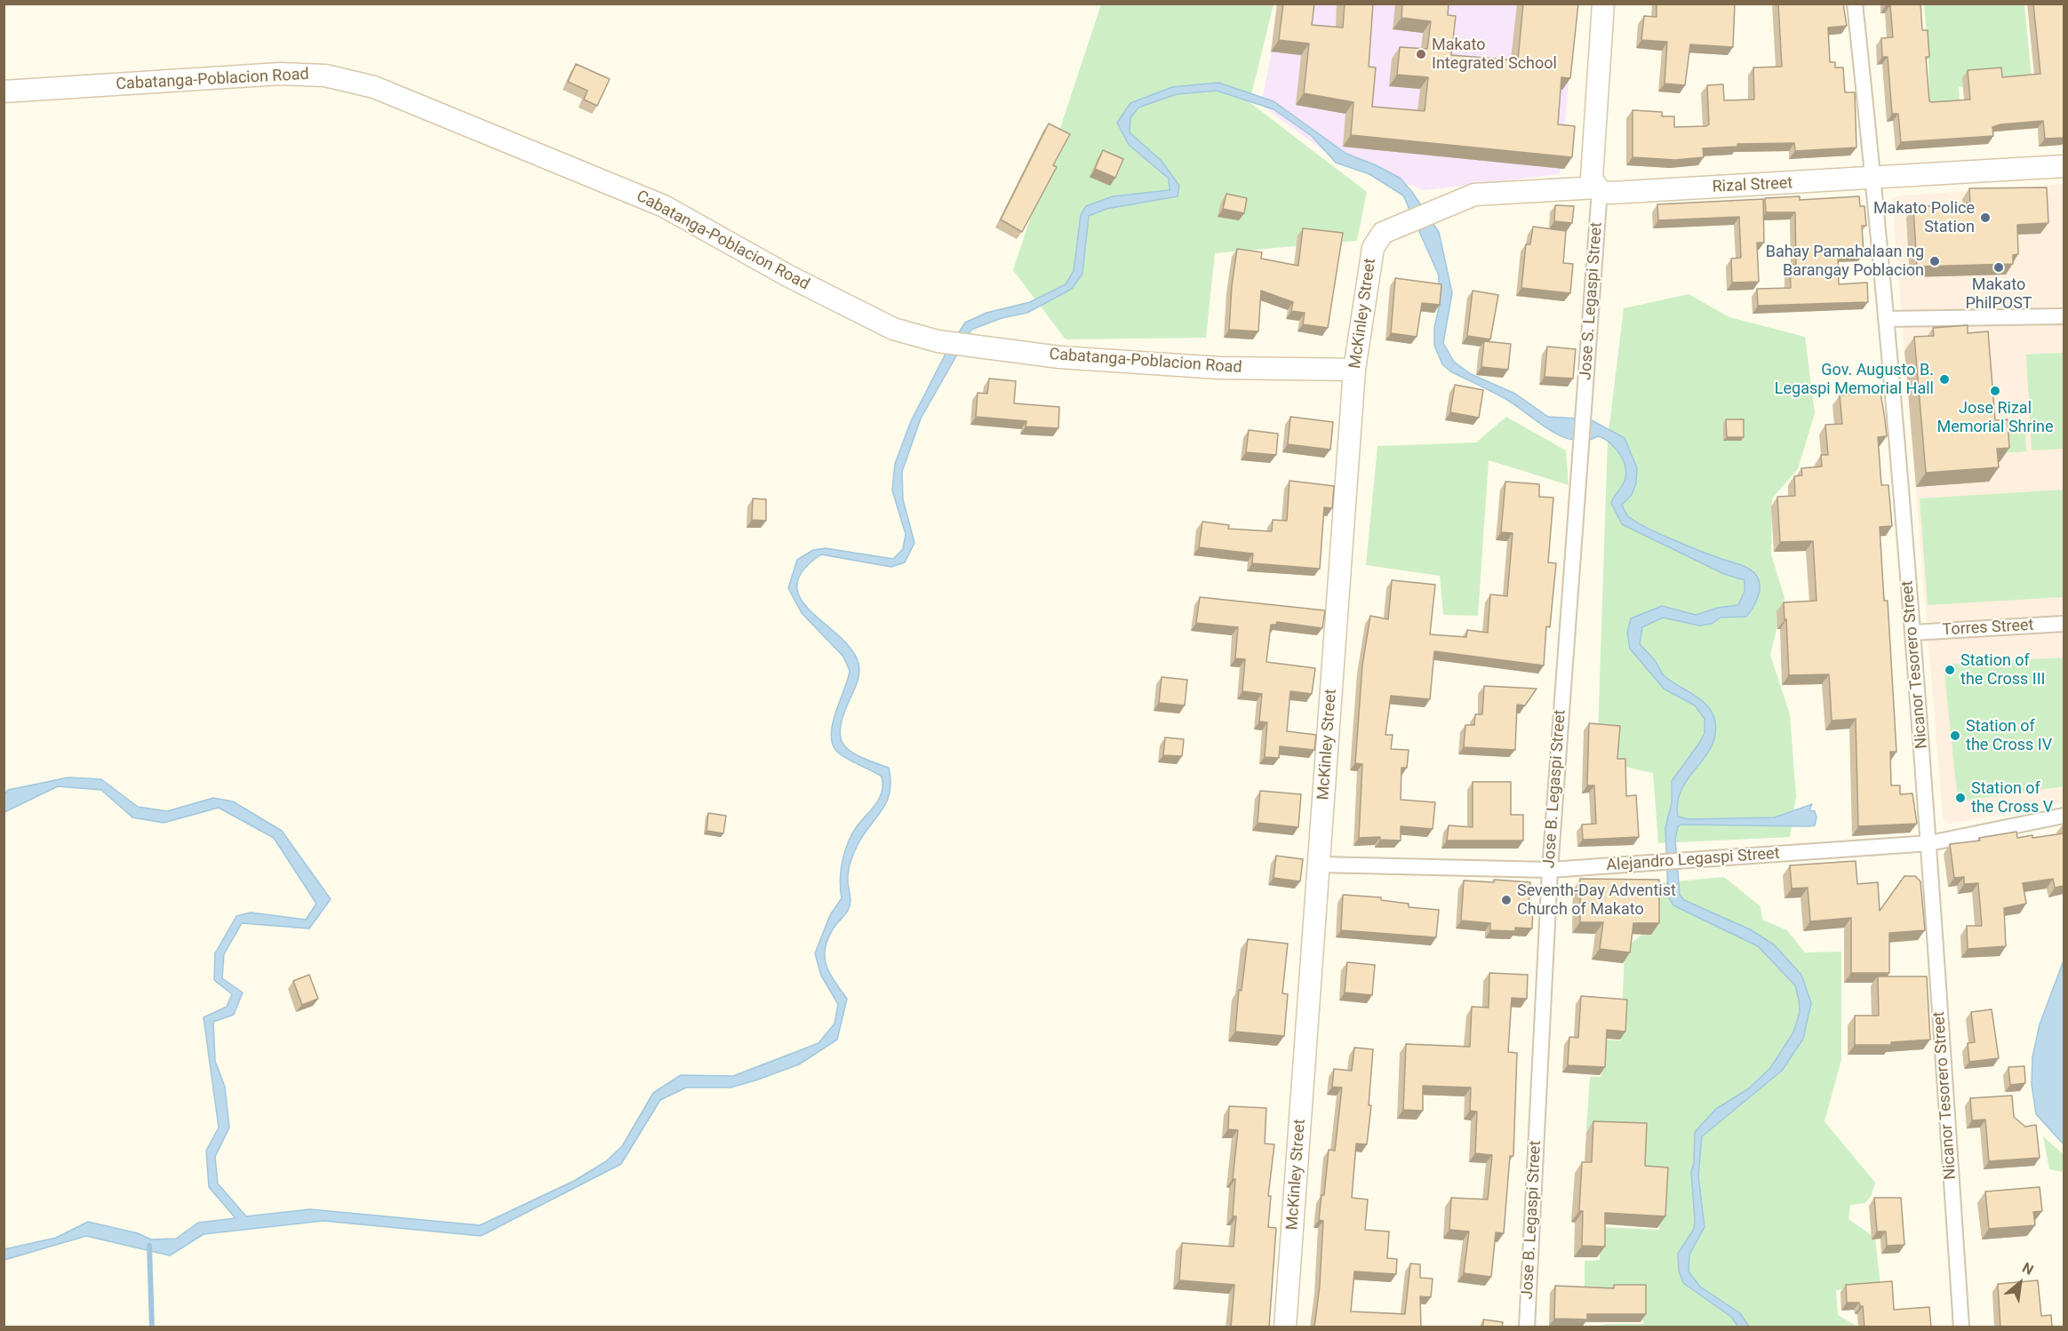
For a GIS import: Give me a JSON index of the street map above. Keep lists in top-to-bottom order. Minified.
{"streets":{"street":["Cabatanga-Poblacion Road","Rizal Street","Jose S. Legaspi Street","McKinley Street","Torres Street","Nicanor Tesorero Street","Jose B. Legaspi Street","Alejandro Legaspi Street"]},"crossings":[["Cabatanga-Poblacion Road","McKinley Street"],["Rizal Street","Jose S. Legaspi Street"],["Rizal Street","McKinley Street"],["Rizal Street","Nicanor Tesorero Street"],["Jose S. Legaspi Street","Jose B. Legaspi Street"],["McKinley Street","Alejandro Legaspi Street"],["Torres Street","Nicanor Tesorero Street"],["Nicanor Tesorero Street","Alejandro Legaspi Street"],["Jose B. Legaspi Street","Alejandro Legaspi Street"]],"places":["Makato Integrated School","Makato Police Station","Bahay Pamahalaan ng Barangay Poblacion","Makato PhilPOST","Gov. Augusto B. Legaspi Memorial Hall","Jose Rizal Memorial Shrine","Station of the Cross III","Station of the Cross IV","Station of the Cross V","Seventh-Day Adventist Church of Makato"],"north":"top right"}
